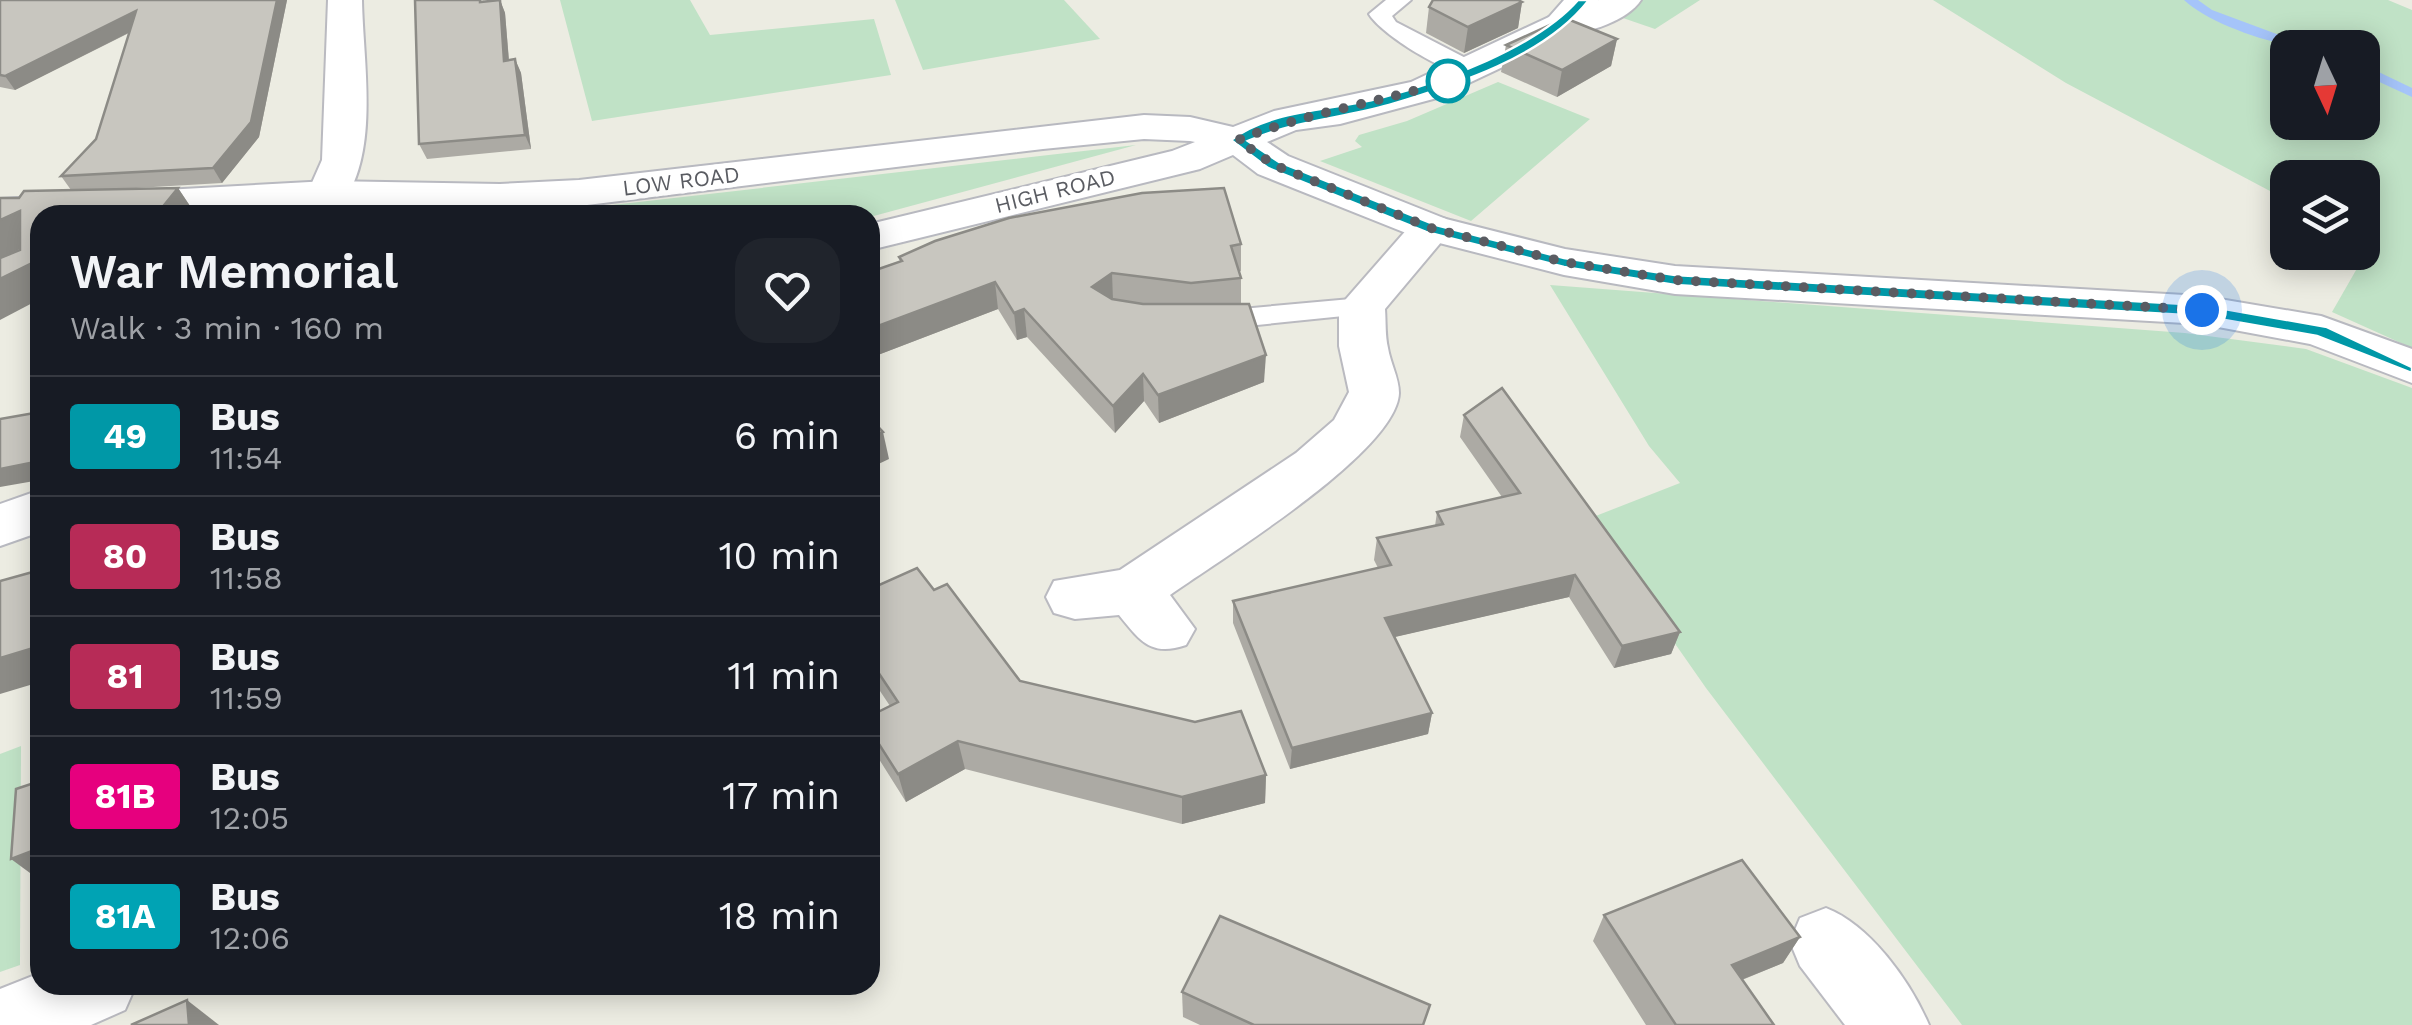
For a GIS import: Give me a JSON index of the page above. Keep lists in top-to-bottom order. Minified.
{"streets":{"street":["LOW ROAD","HIGH ROAD"]},"crossings":[["LOW ROAD","HIGH ROAD"]],"lines":["bus line 49"],"north":"bottom","page":{"heading":["War Memorial","Walk · 3 min · 160 m"],"list":[{"mark":"49","name":"Bus","note":"11:54","value":"6 min"},{"mark":"80","name":"Bus","note":"11:58","value":"10 min"},{"mark":"81","name":"Bus","note":"11:59","value":"11 min"},{"mark":"81B","name":"Bus","note":"12:05","value":"17 min"},{"mark":"81A","name":"Bus","note":"12:06","value":"18 min"}]}}
